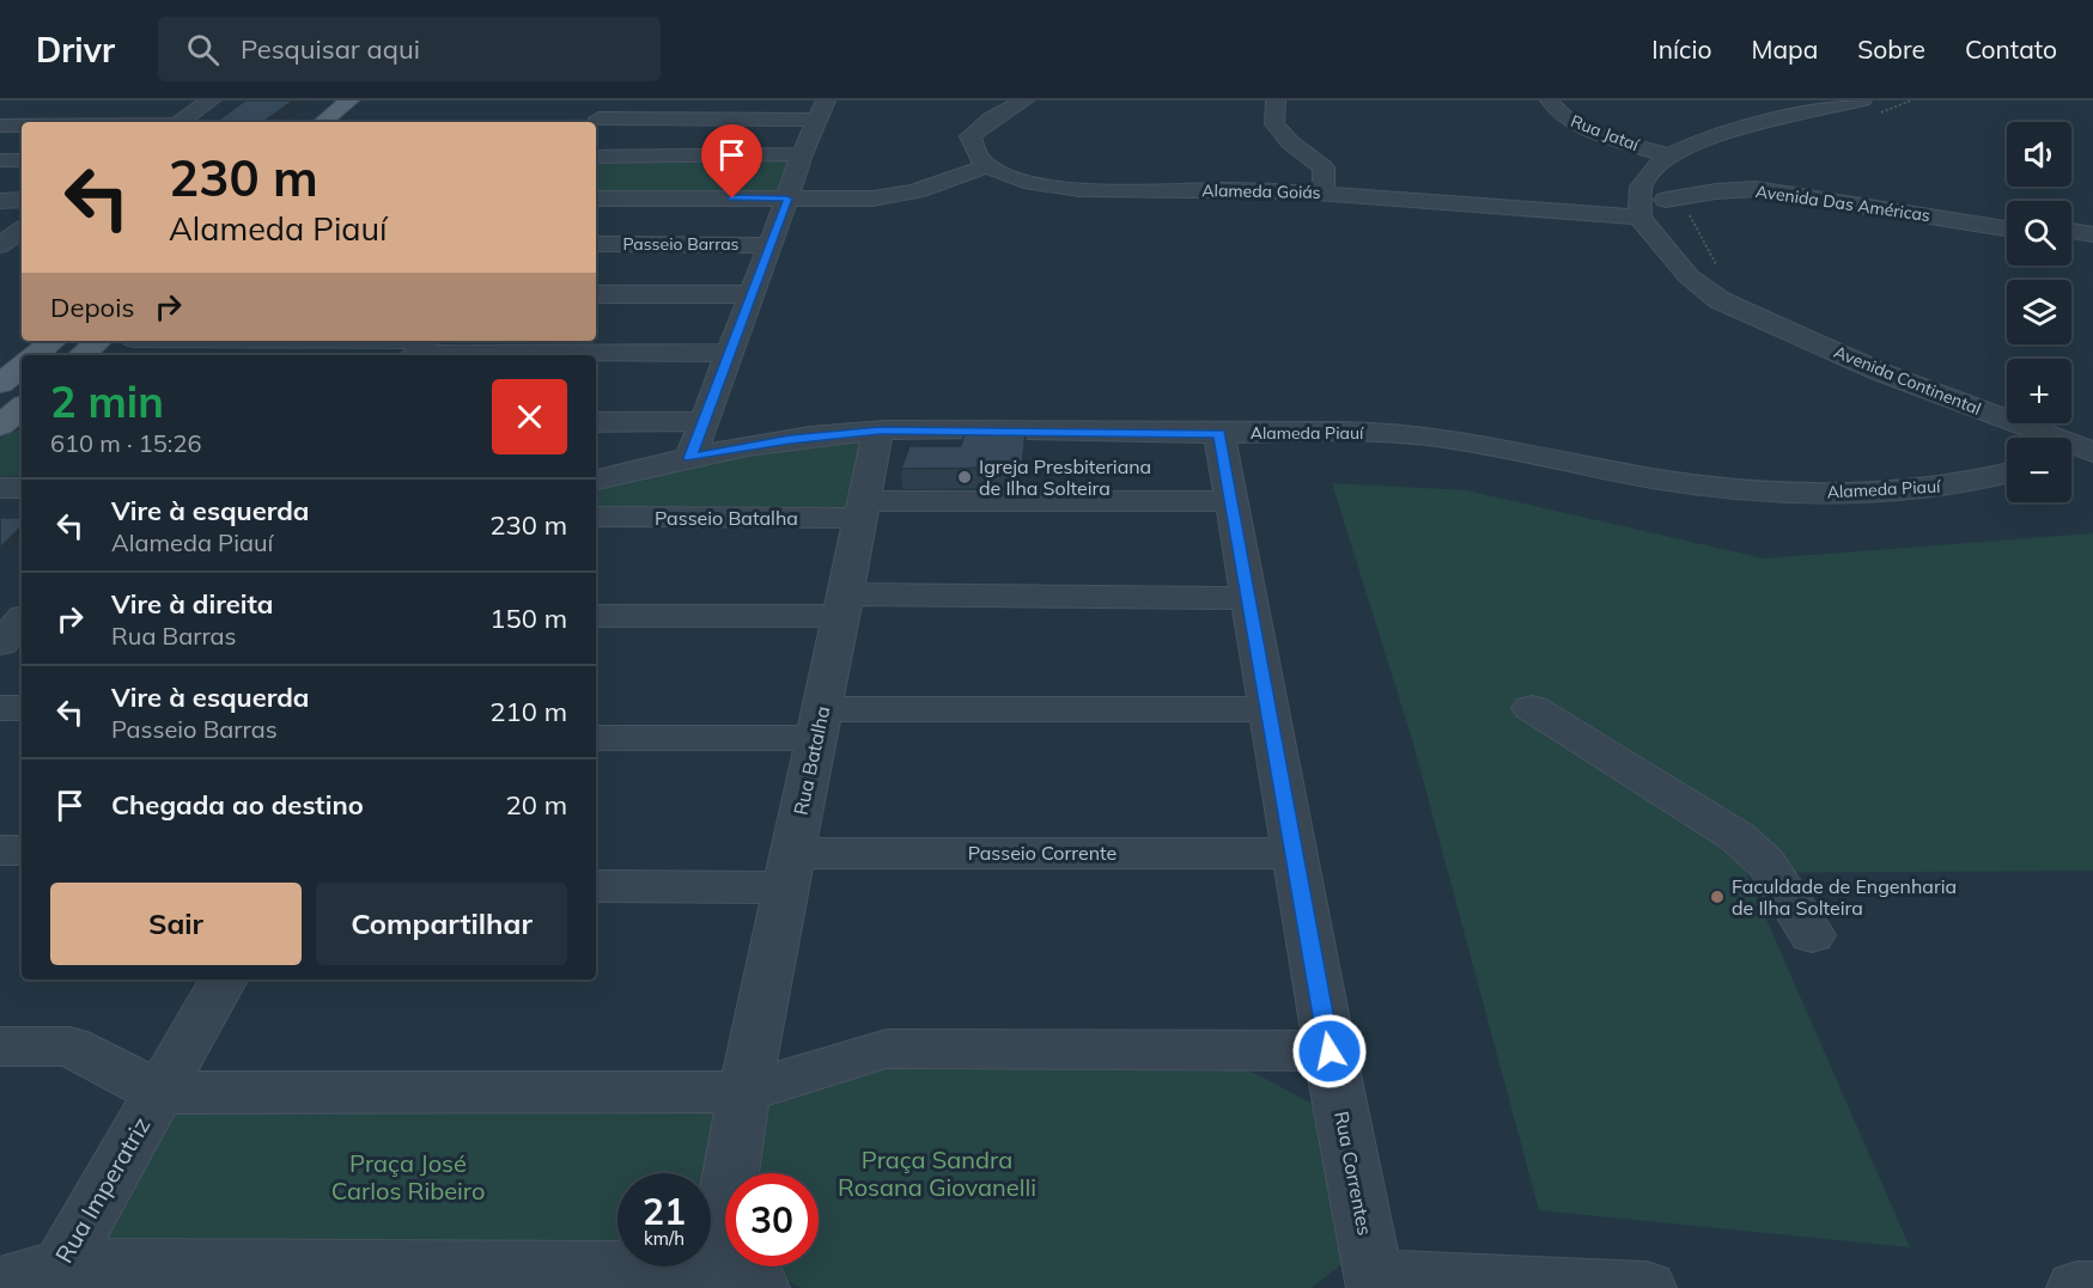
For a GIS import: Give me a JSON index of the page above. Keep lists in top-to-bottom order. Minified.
{"streets":{"street":["Rua Jataí","Alameda Goiás","Avenida Das Américas","Passeio Barras","Avenida Continental","Alameda Piauí","Passeio Batalha","Rua Batalha","Passeio Corrente","Rua Correntes","Rua Imperatriz"]},"crossings":[["Alameda Goiás","Avenida Continental"],["Avenida Das Américas","Avenida Continental"],["Alameda Piauí","Rua Batalha"],["Alameda Piauí","Rua Correntes"],["Passeio Batalha","Rua Batalha"],["Rua Batalha","Passeio Corrente"],["Passeio Corrente","Rua Correntes"]],"parks":["Praça Sandra Rosana Giovanelli","Praça José Carlos Ribeiro"],"places":["Igreja Presbiteriana de Ilha Solteira","Faculdade de Engenharia de Ilha Solteira"],"page":{"header":"Drivr","search":"Pesquisar aqui","nav":["Início","Mapa","Sobre","Contato"],"map_buttons":["+","−"],"turn":["230 m","Alameda Piauí"],"then":"Depois","heading":["2 min","610 m · 15:26"],"list":[{"name":"Vire à esquerda","note":"Alameda Piauí","value":"230 m"},{"name":"Vire à direita","note":"Rua Barras","value":"150 m"},{"name":"Vire à esquerda","note":"Passeio Barras","value":"210 m"},{"name":"Chegada ao destino","value":"20 m"}],"buttons":["Sair","Compartilhar"],"speed":"21 km/h","limit":"30"}}
